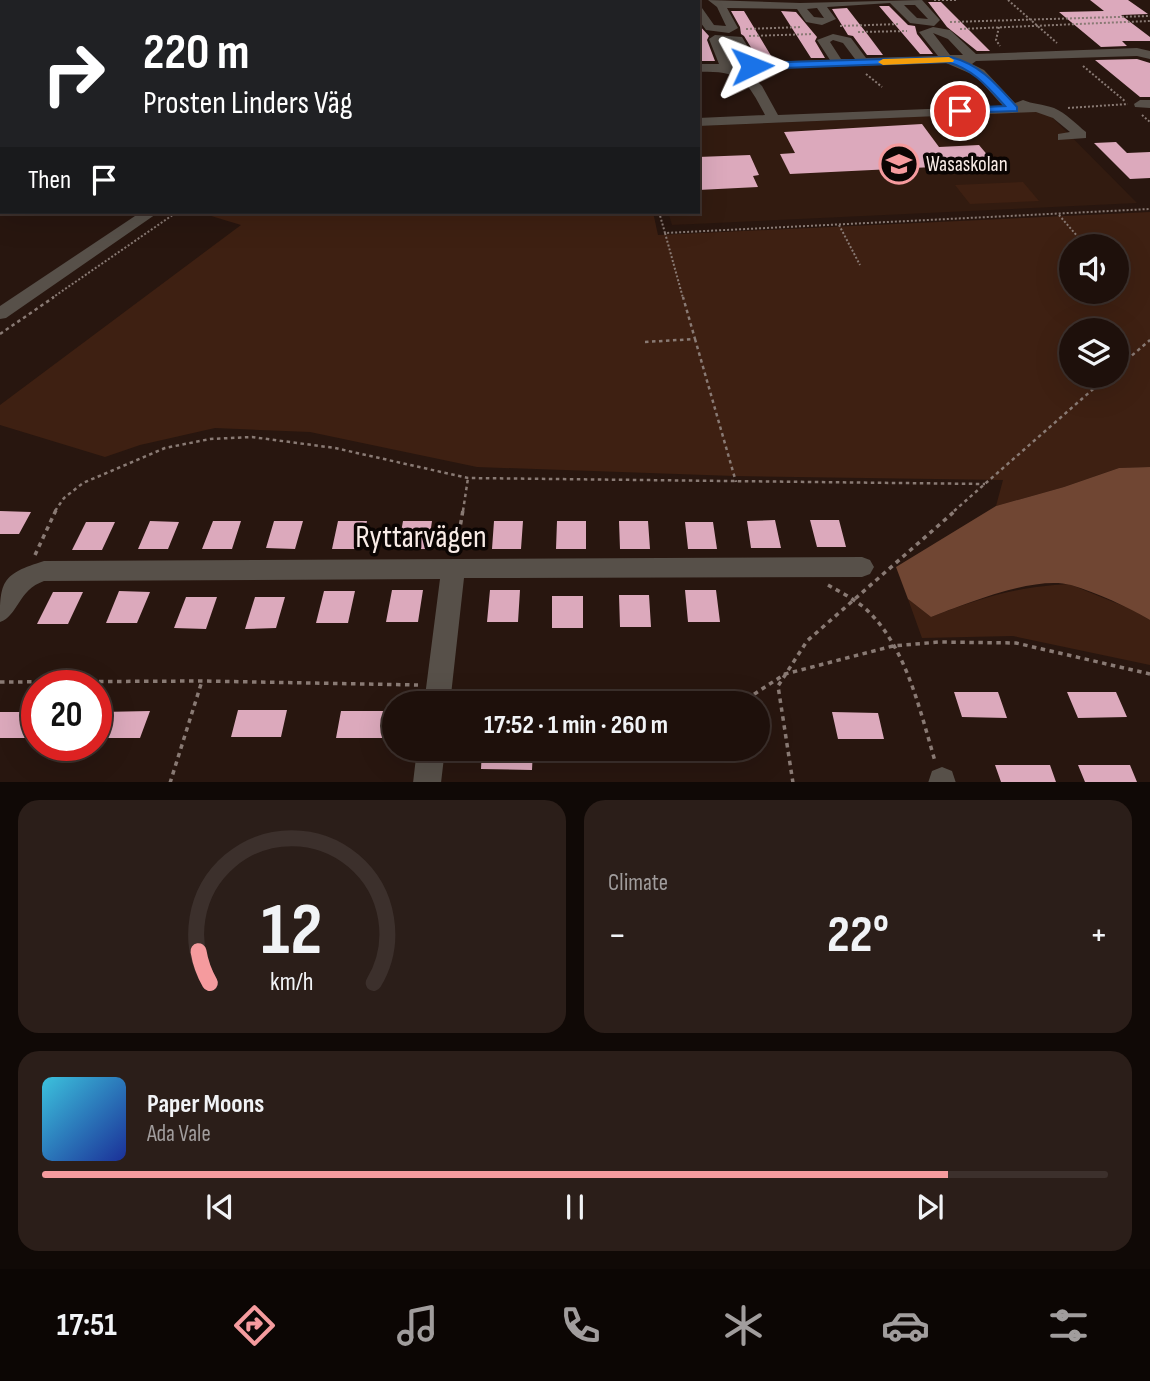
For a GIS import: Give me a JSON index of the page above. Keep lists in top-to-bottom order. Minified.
{"streets":{"street":["Ryttarvägen"]},"places":{"school or university":["Wasaskolan"]},"page":{"turn":["220 m","Prosten Linders Väg"],"then":"Then","limit":"20","trip":"17:52 · 1 min · 260 m","tile":"Climate","heat":["−","22°","+"],"song":["Paper Moons","Ada Vale"],"tabs":"17:51","gauge":["12","km/h"]}}
